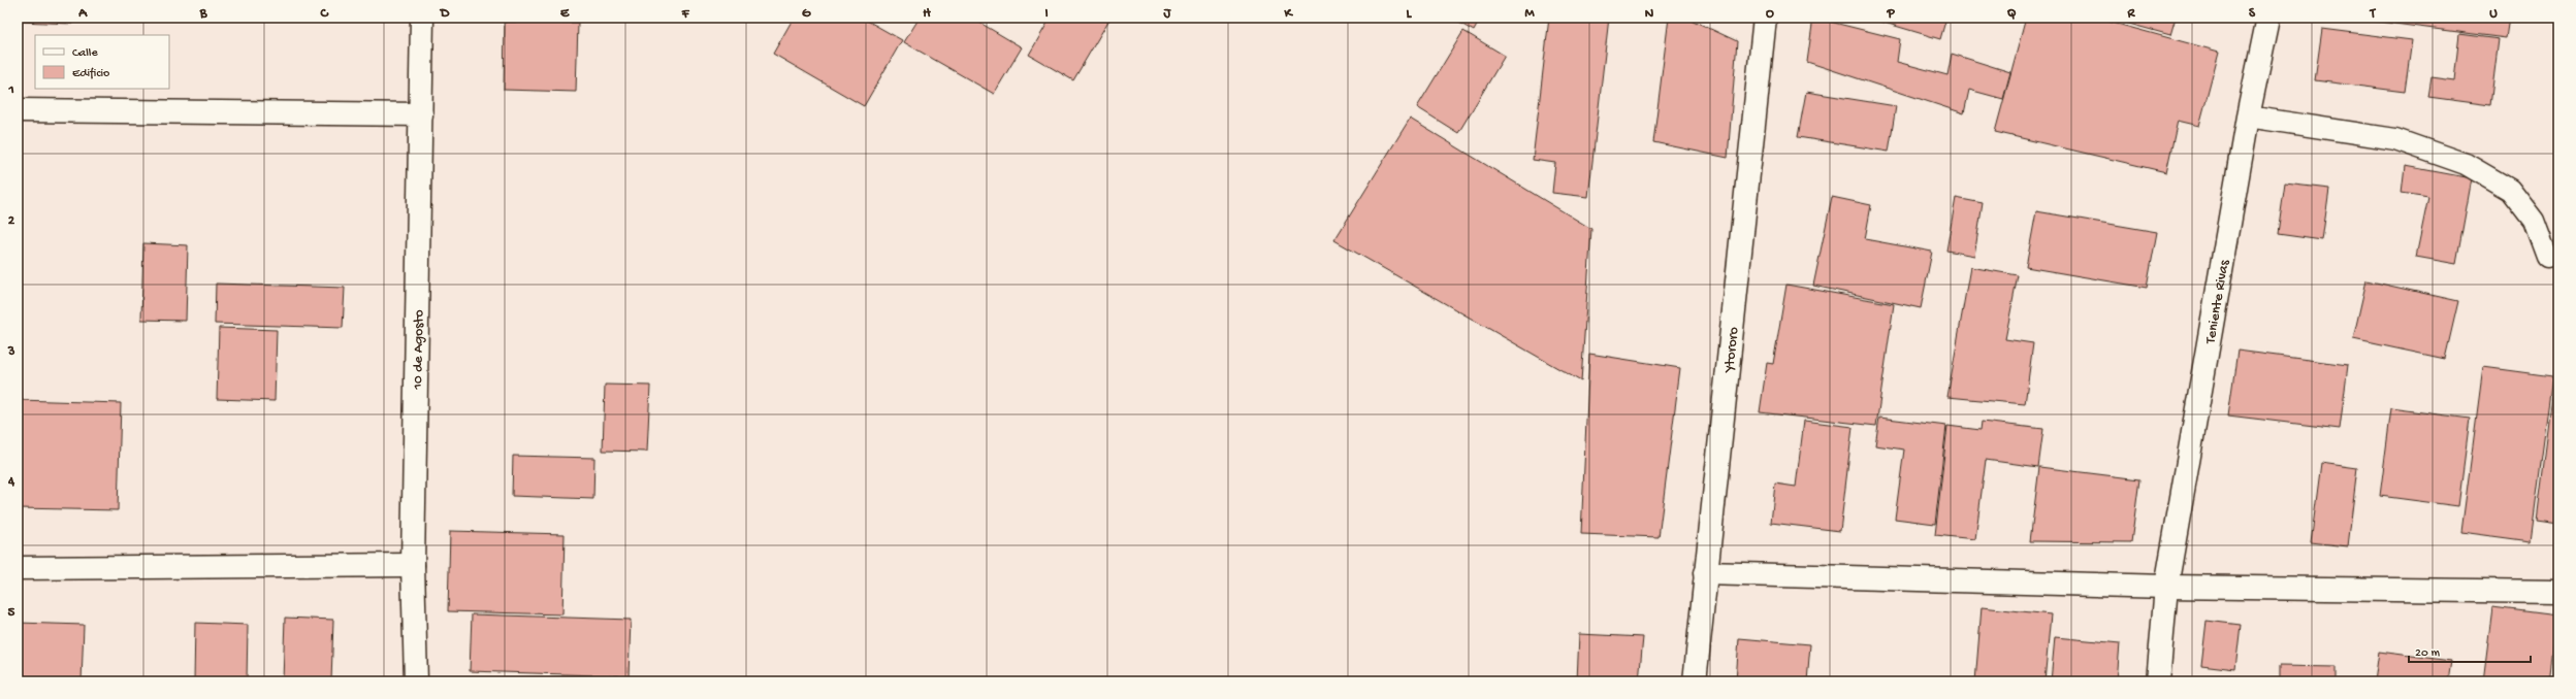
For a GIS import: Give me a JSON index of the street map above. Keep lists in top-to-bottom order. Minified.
{"streets":{"street":["Teniente Rivas","10 de Agosto","Ytororo"]},"legend":["Calle","Edificio"],"scale_bar":"20 m","grid":{"columns":["A","B","C","D","E","F","G","H","I","J","K","L","M","N","O","P","Q","R","S","T","U"],"rows":["1","2","3","4","5"]}}
